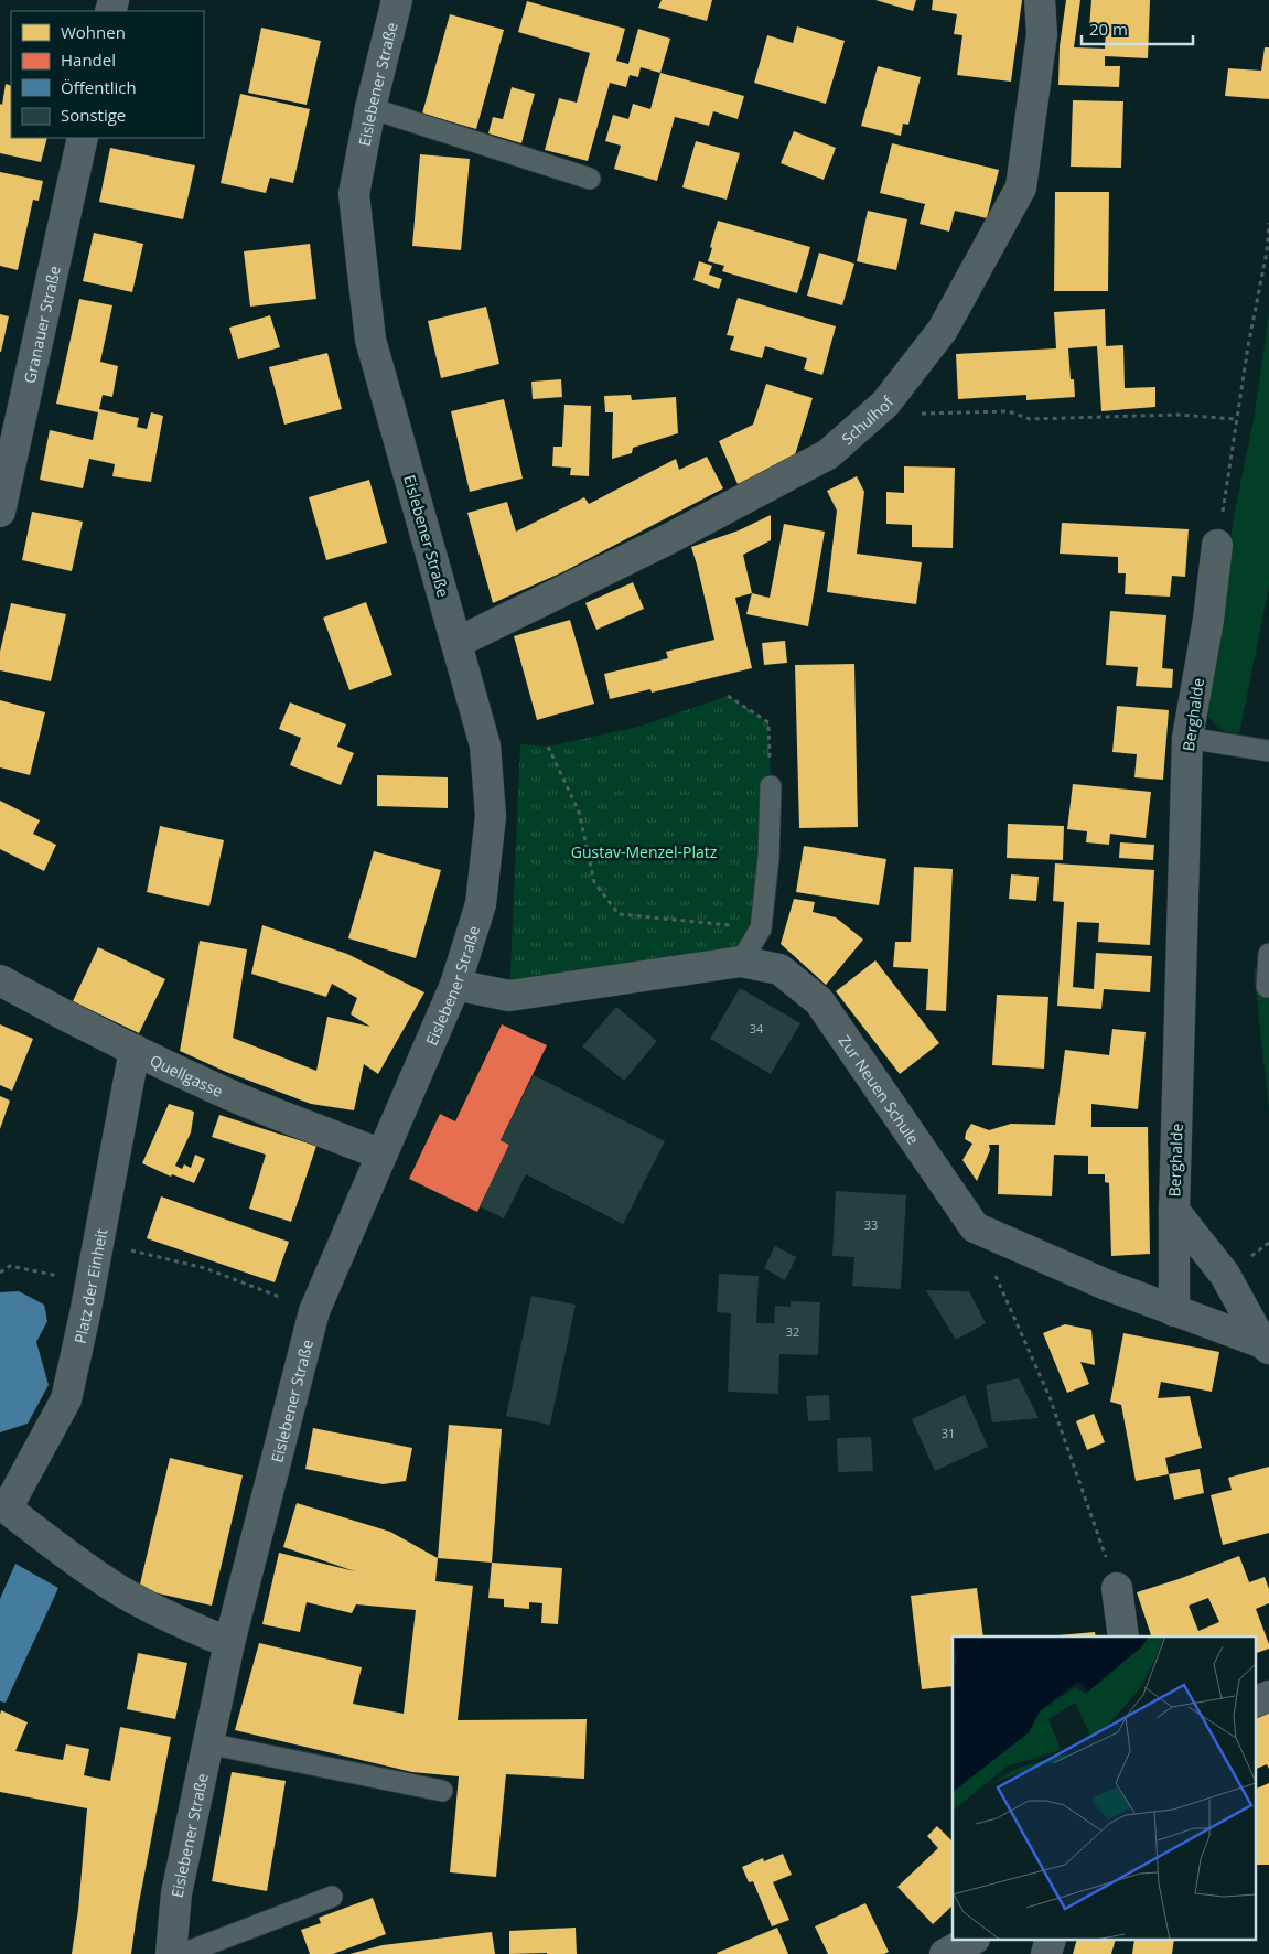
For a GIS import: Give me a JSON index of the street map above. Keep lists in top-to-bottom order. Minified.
{"streets":{"street":["Eislebener Straße","Granauer Straße","Schulhof","Berghalde","Quellgasse","Zur Neuen Schule","Platz der Einheit"]},"crossings":[["Eislebener Straße","Schulhof"],["Eislebener Straße","Quellgasse"],["Eislebener Straße","Zur Neuen Schule"],["Eislebener Straße","Platz der Einheit"],["Quellgasse","Platz der Einheit"]],"parks":["Gustav-Menzel-Platz"],"house_numbers":["34","33","32","31"],"legend":["Wohnen","Handel","Öffentlich","Sonstige"],"scale_bar":"20 m"}
